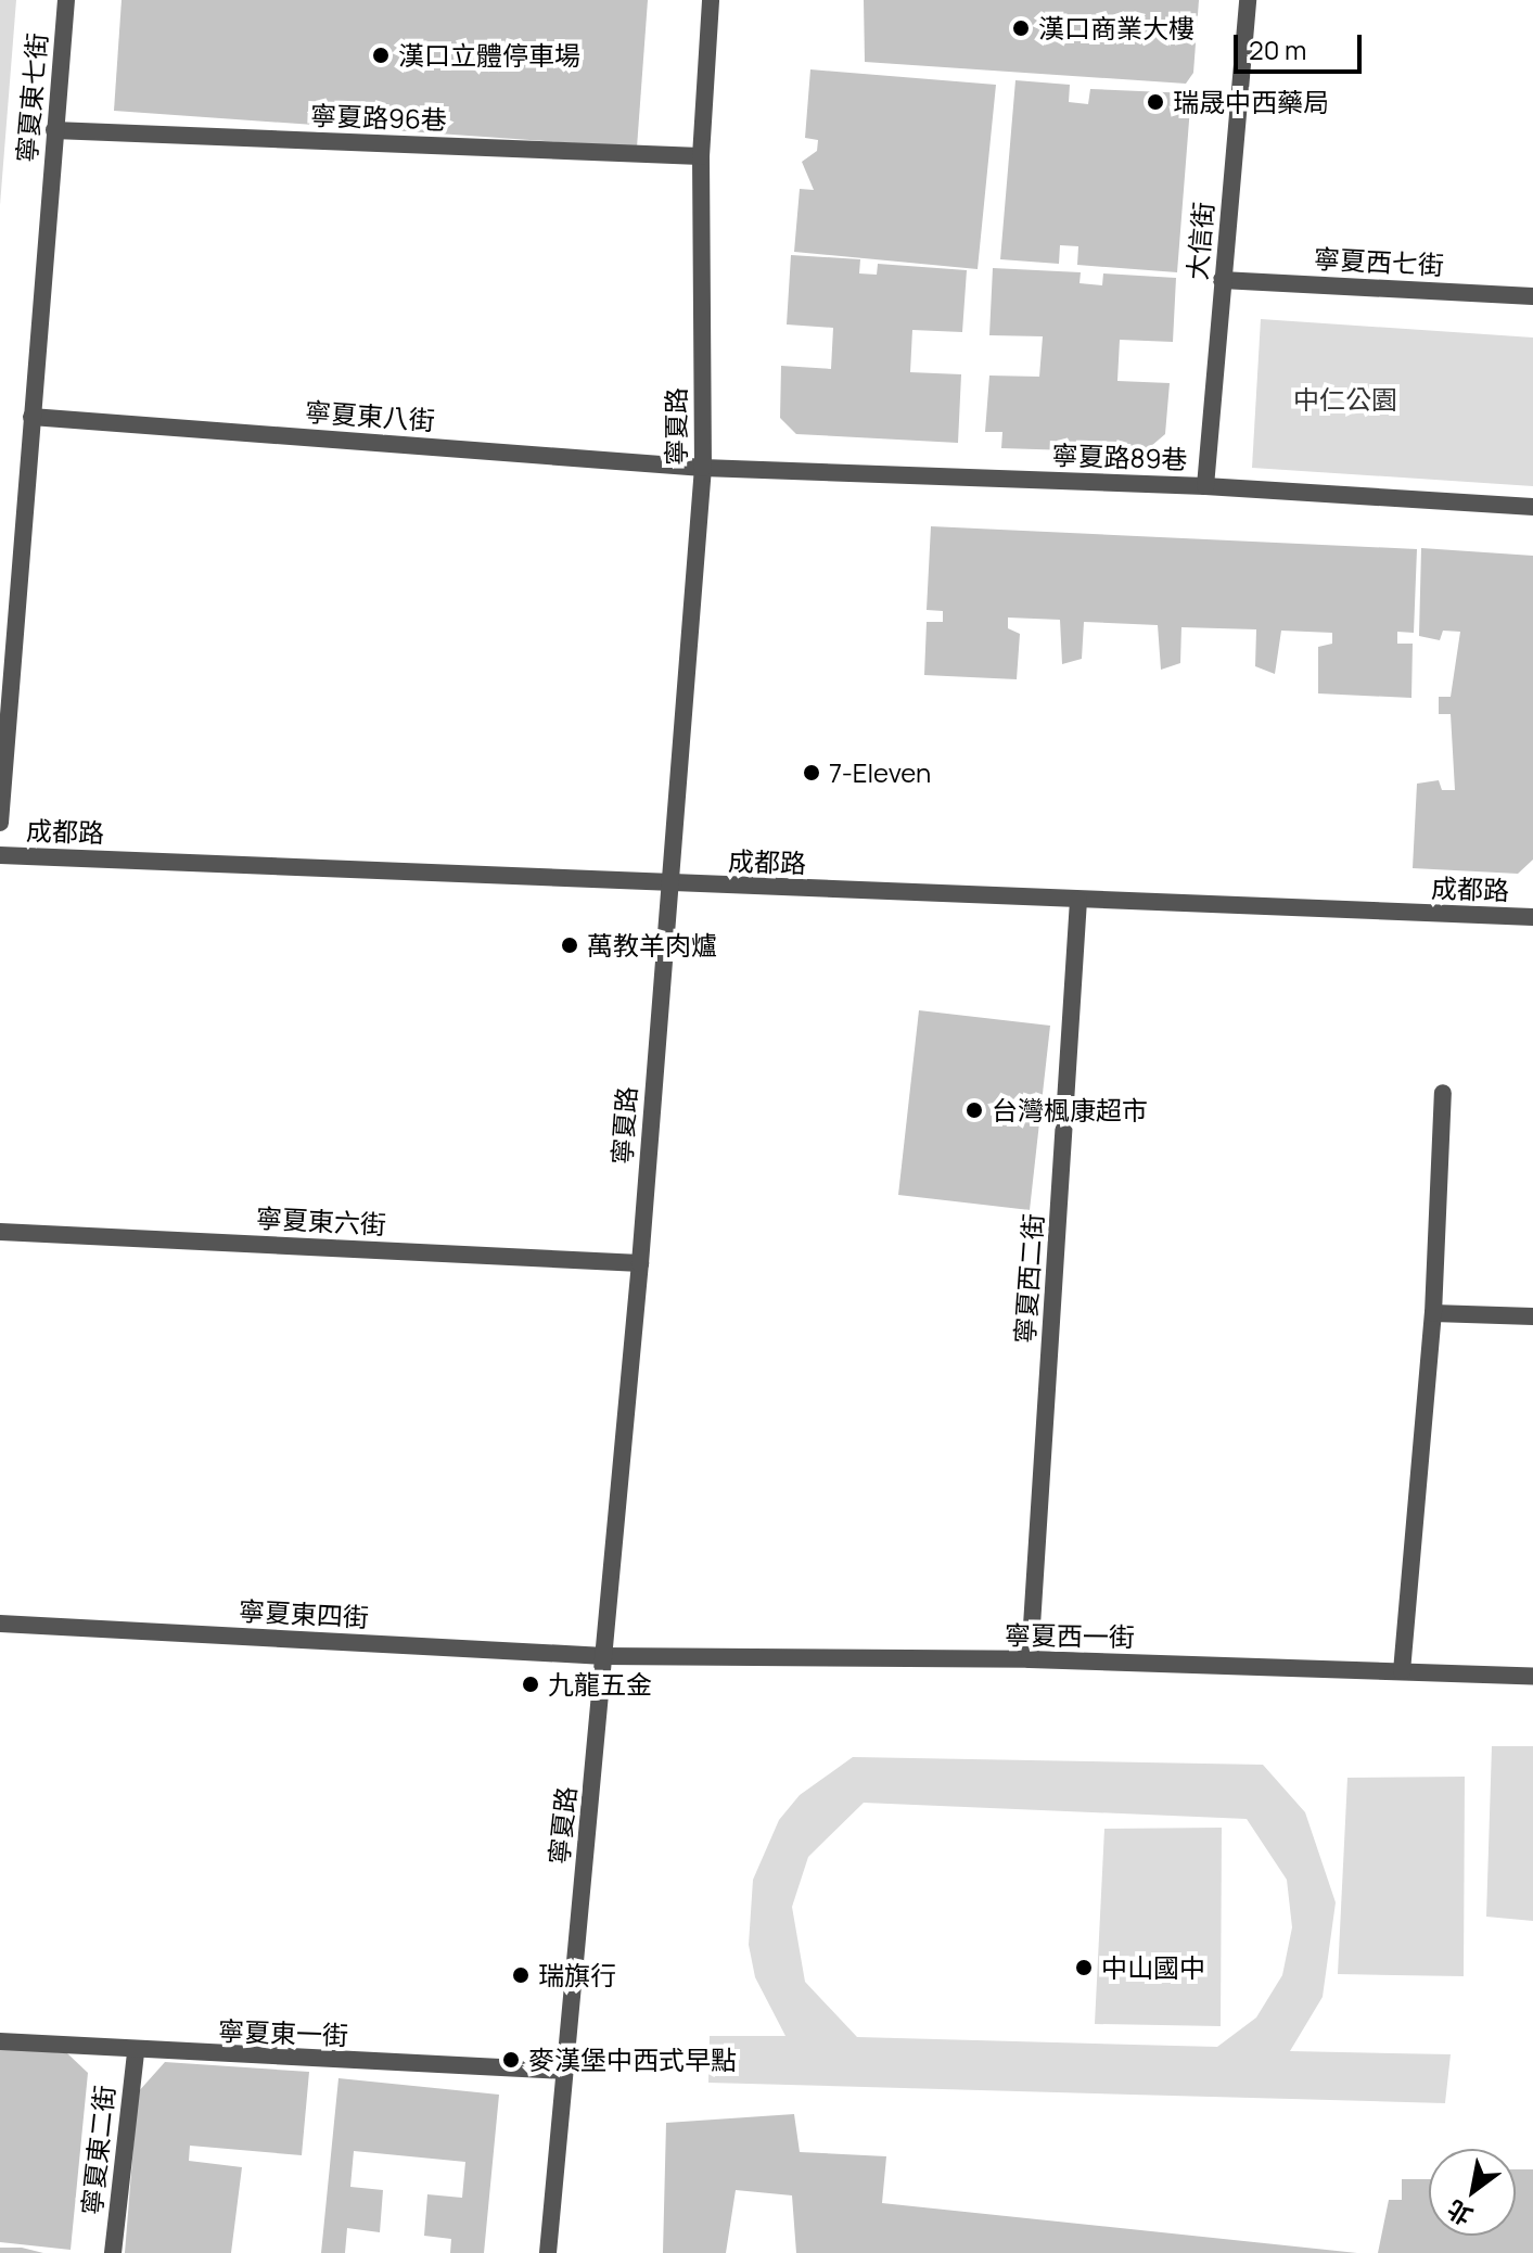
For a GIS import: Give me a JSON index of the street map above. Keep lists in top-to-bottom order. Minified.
{"streets":{"street":["寧夏東七街","寧夏路96巷","大信街","寧夏西七街","寧夏東八街","寧夏路","寧夏路89巷","成都路","寧夏東六街","寧夏西二街","寧夏東四街","寧夏西一街","寧夏東一街","寧夏東二街"]},"crossings":[["寧夏東七街","寧夏路96巷"],["寧夏東七街","寧夏東八街"],["寧夏路96巷","寧夏路"],["大信街","寧夏西七街"],["大信街","寧夏路89巷"],["寧夏東八街","寧夏路"],["寧夏東八街","寧夏路89巷"],["寧夏路","寧夏路89巷"],["寧夏路","成都路"],["寧夏路","寧夏東六街"],["寧夏路","寧夏東四街"],["寧夏路","寧夏西一街"],["寧夏路","寧夏東一街"],["成都路","寧夏西二街"],["寧夏西二街","寧夏西一街"],["寧夏東四街","寧夏西一街"],["寧夏東一街","寧夏東二街"]],"parks":["中仁公園"],"places":["漢口商業大樓","漢口立體停車場","瑞晟中西藥局","7-Eleven","萬教羊肉爐","台灣楓康超市","九龍五金","中山國中","瑞旗行","麥漢堡中西式早點"],"scale_bar":"20 m","north":"bottom left"}
